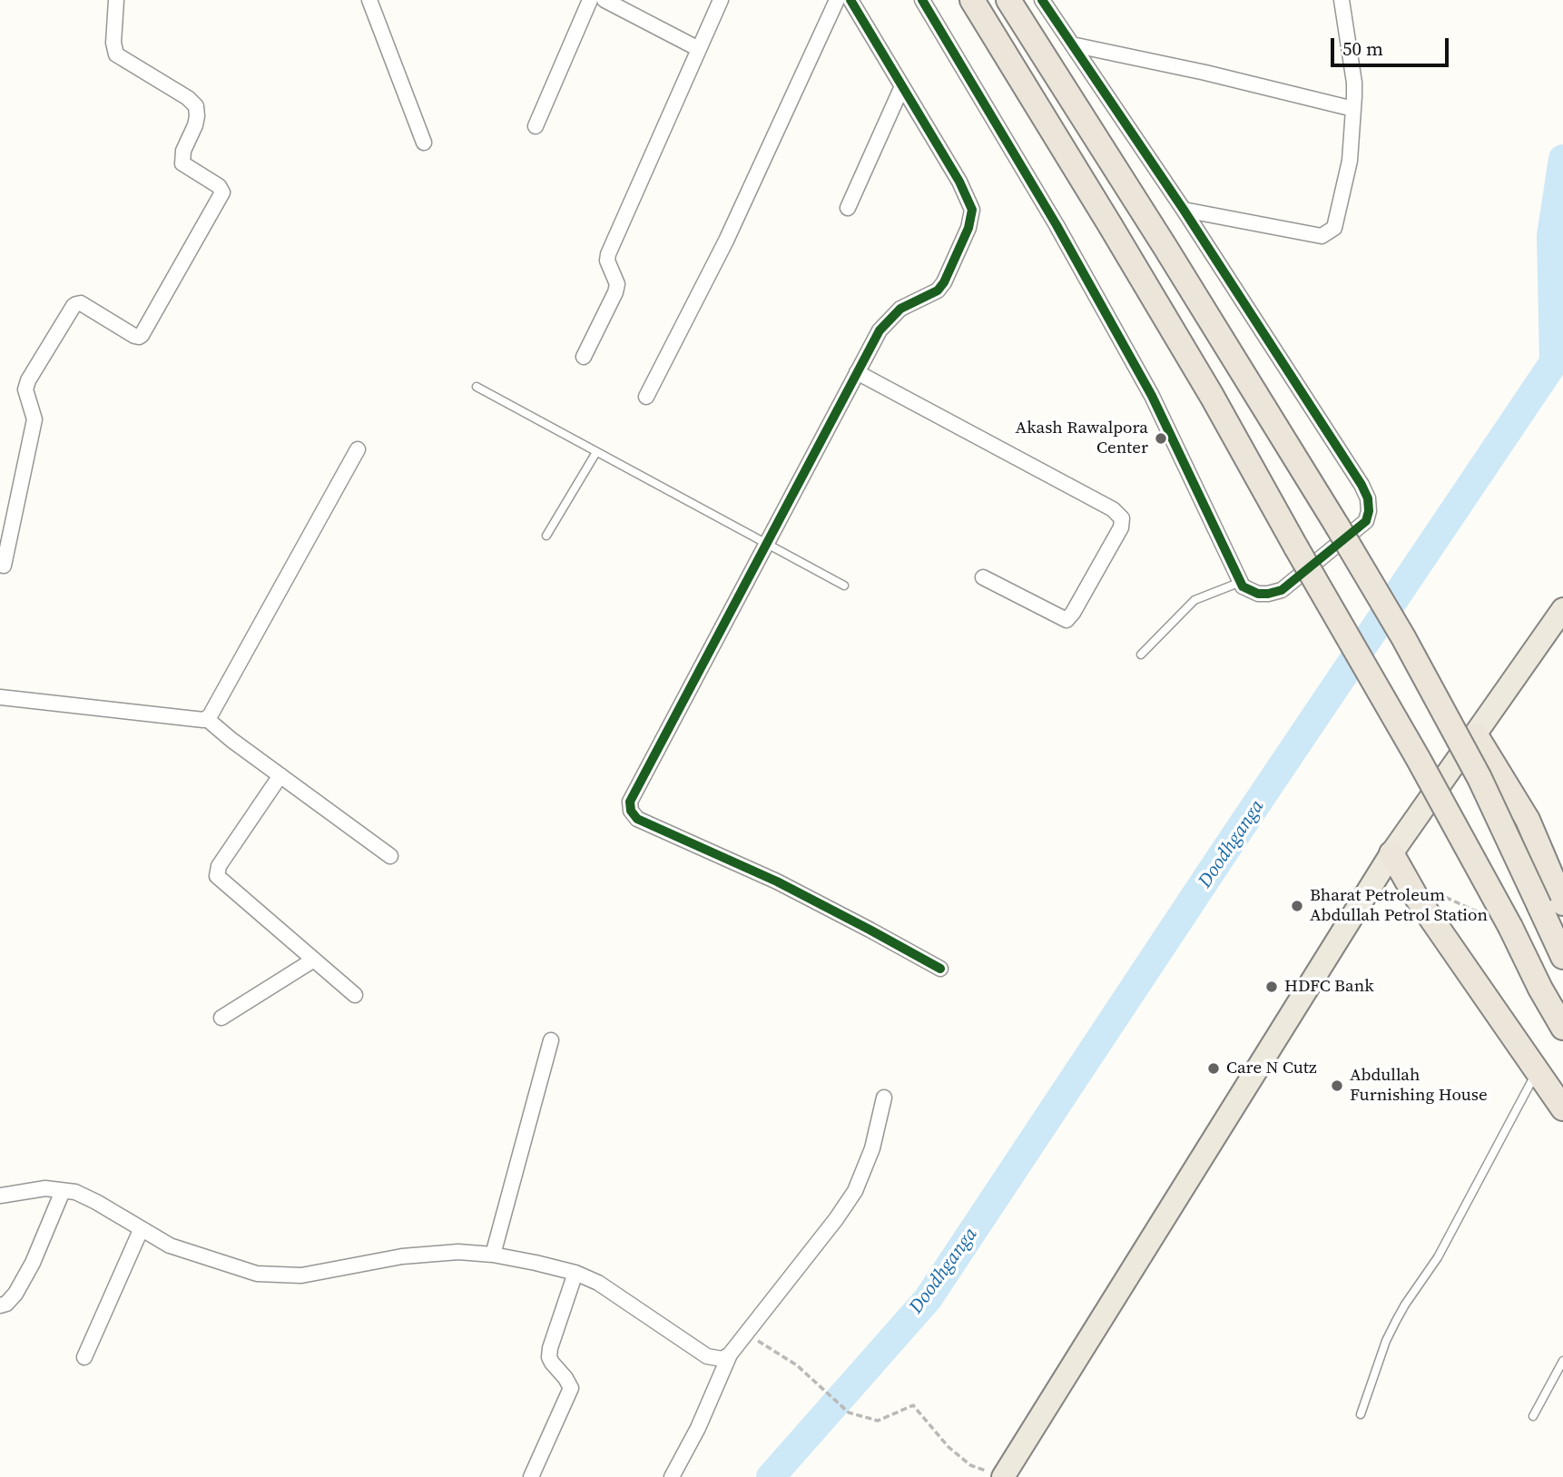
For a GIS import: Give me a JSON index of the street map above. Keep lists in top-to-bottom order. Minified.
{"water":["Doodhganga"],"places":["Akash Rawalpora Center","Bharat Petroleum Abdullah Petrol Station","HDFC Bank","Care N Cutz","Abdullah Furnishing House"],"scale_bar":"50 m"}
